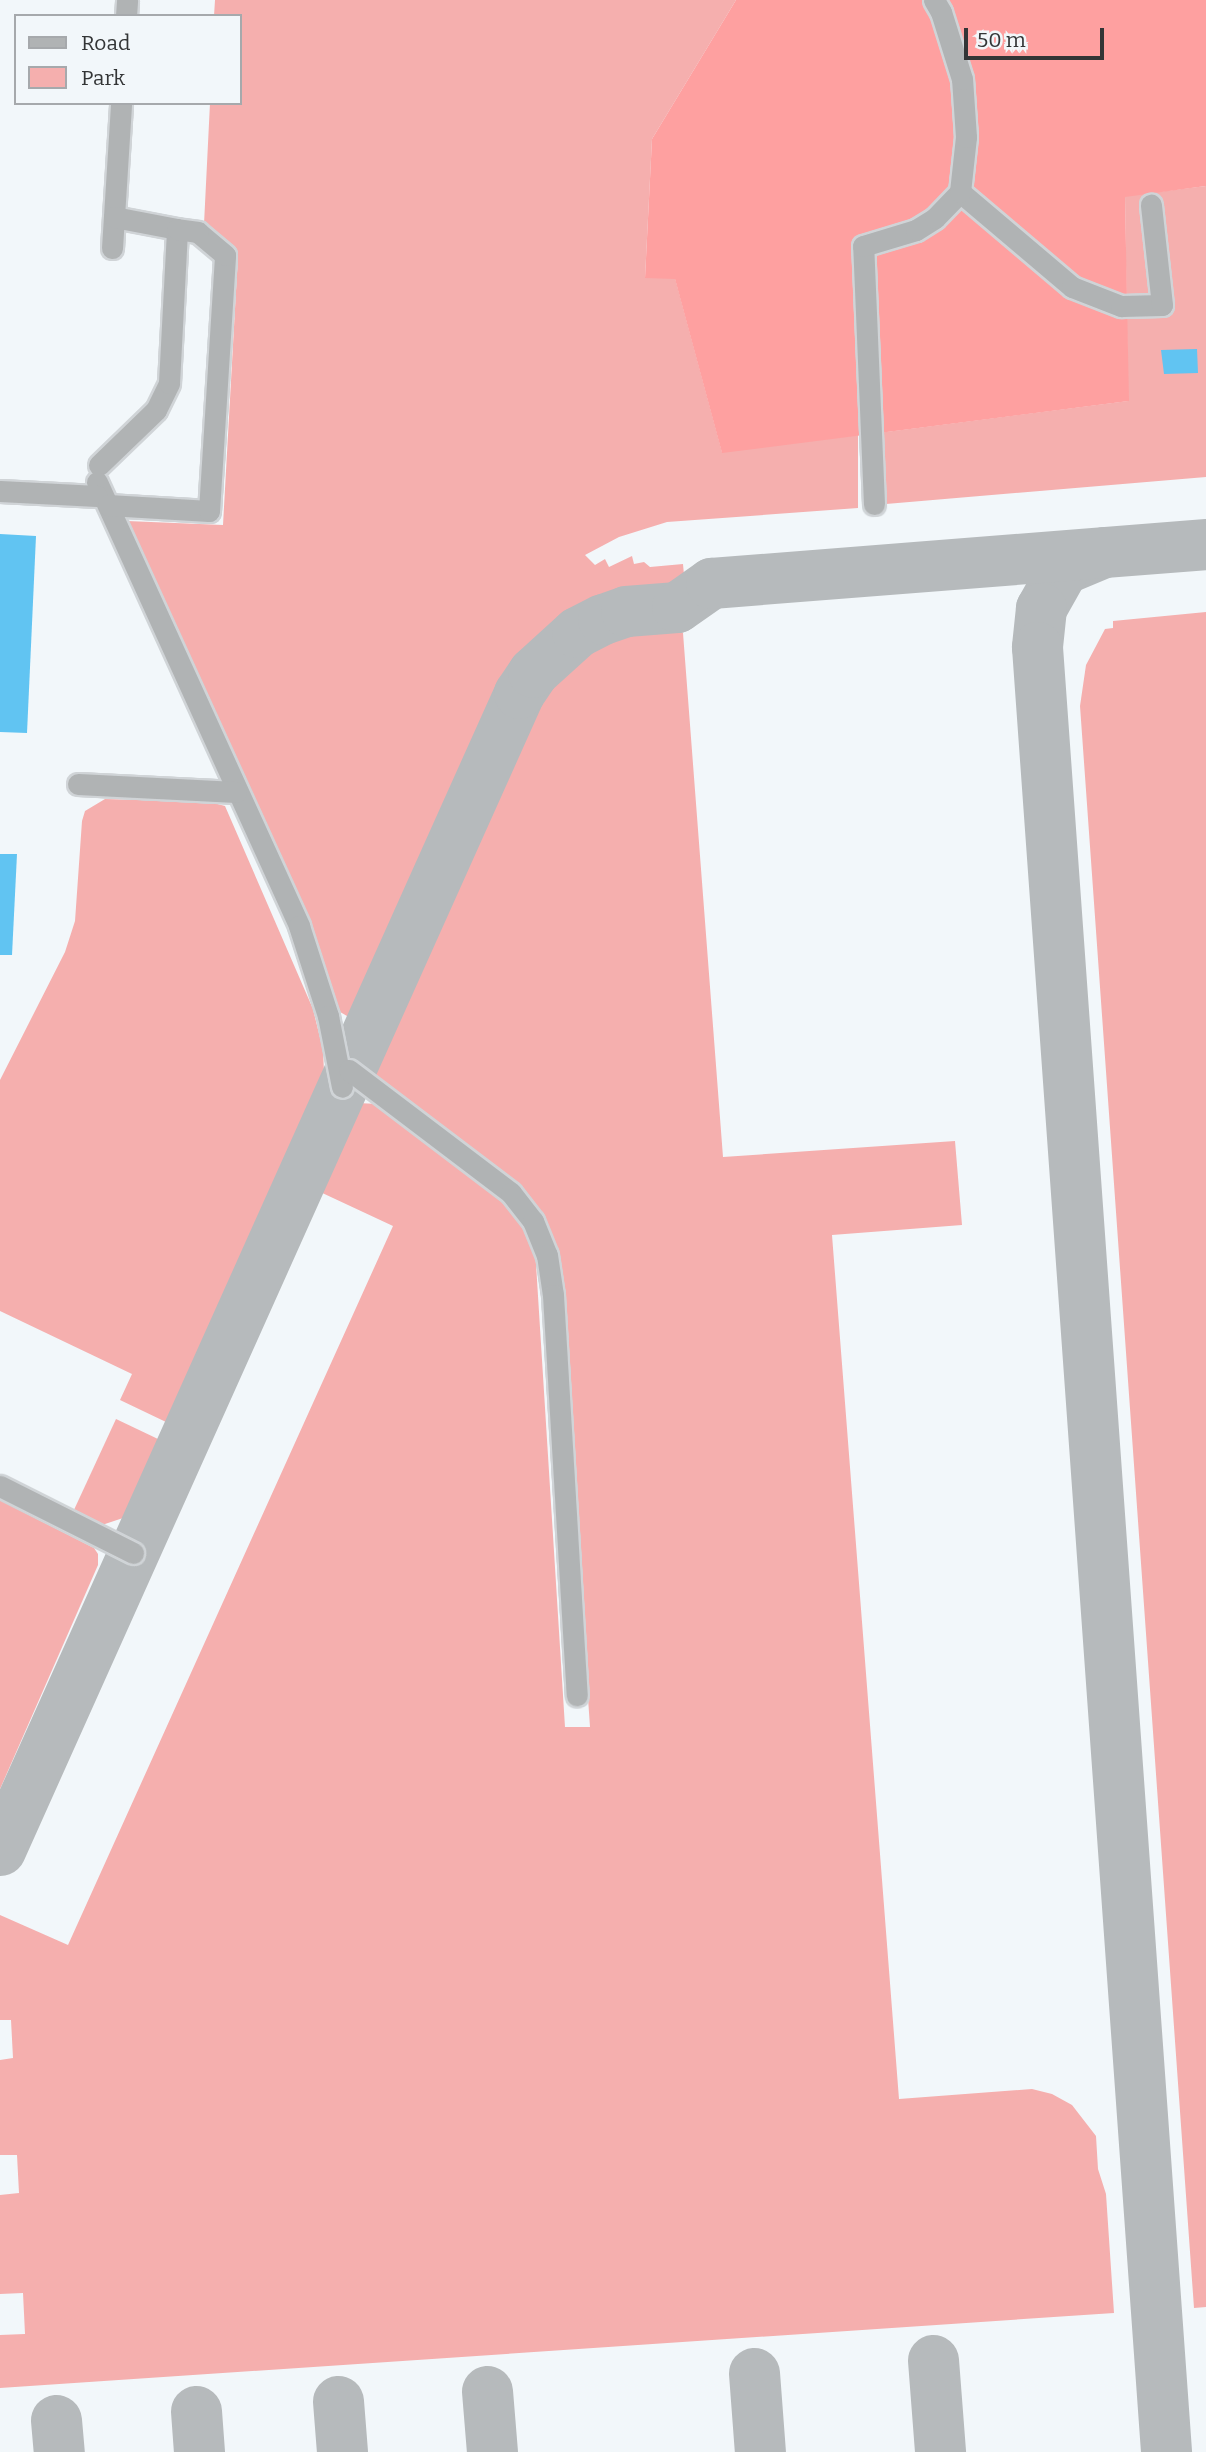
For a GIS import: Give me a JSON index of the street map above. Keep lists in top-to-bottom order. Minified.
{"legend":["Road","Park"],"scale_bar":"50 m"}
